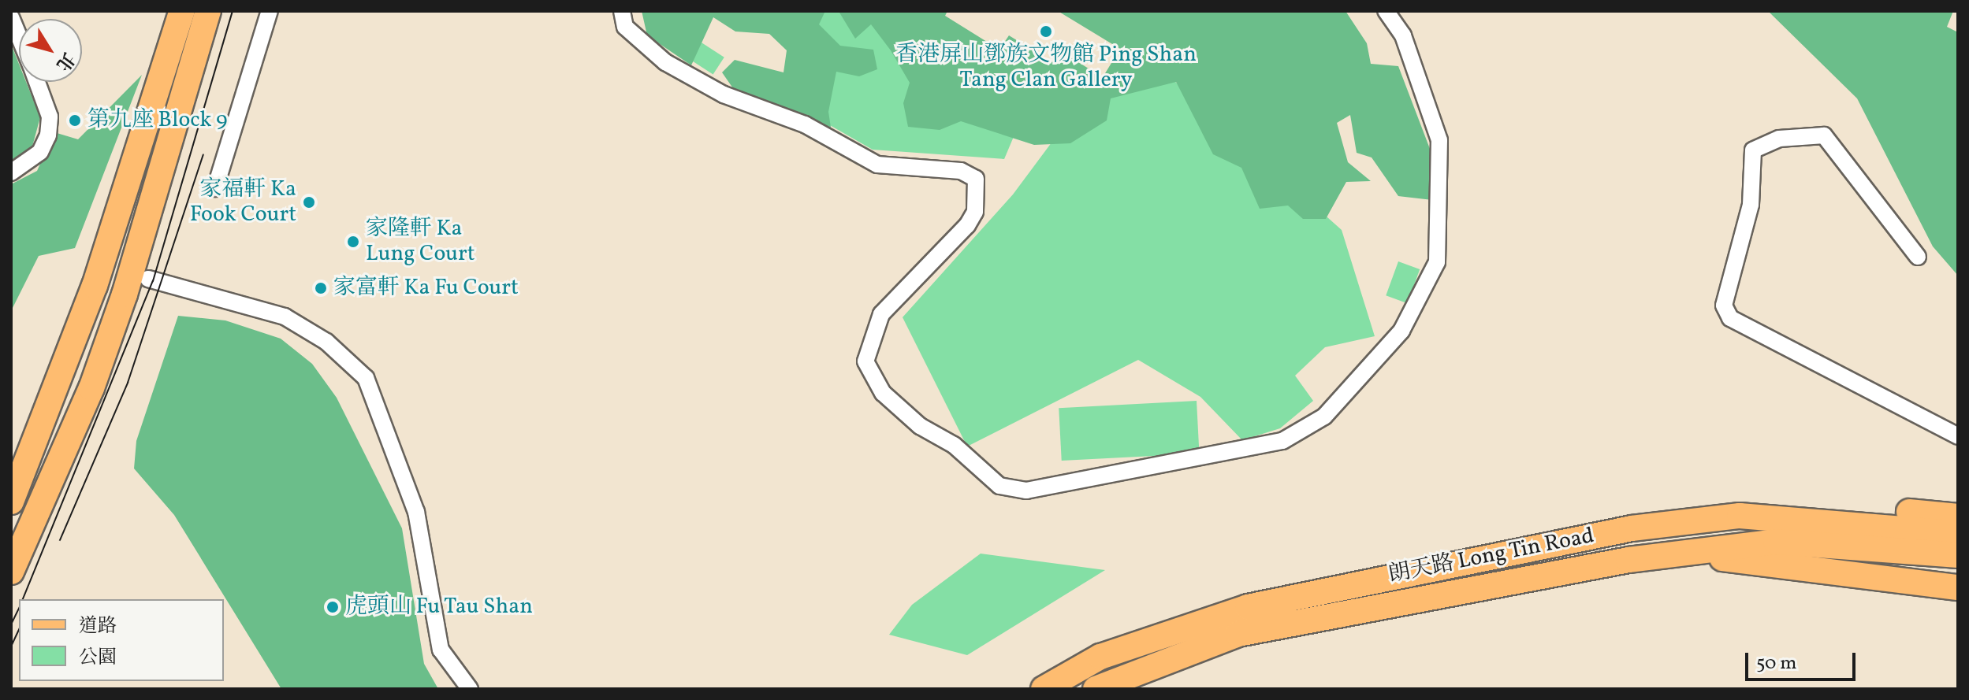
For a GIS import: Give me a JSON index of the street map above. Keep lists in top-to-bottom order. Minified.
{"streets":{"main road":["朗天路 Long Tin Road"]},"places":["香港屏山鄧族文物館 Ping Shan Tang Clan Gallery","第九座 Block 9","家福軒 Ka Fook Court","家隆軒 Ka Lung Court","家富軒 Ka Fu Court","虎頭山 Fu Tau Shan"],"legend":["道路","公園"],"scale_bar":"50 m","north":"bottom right"}
